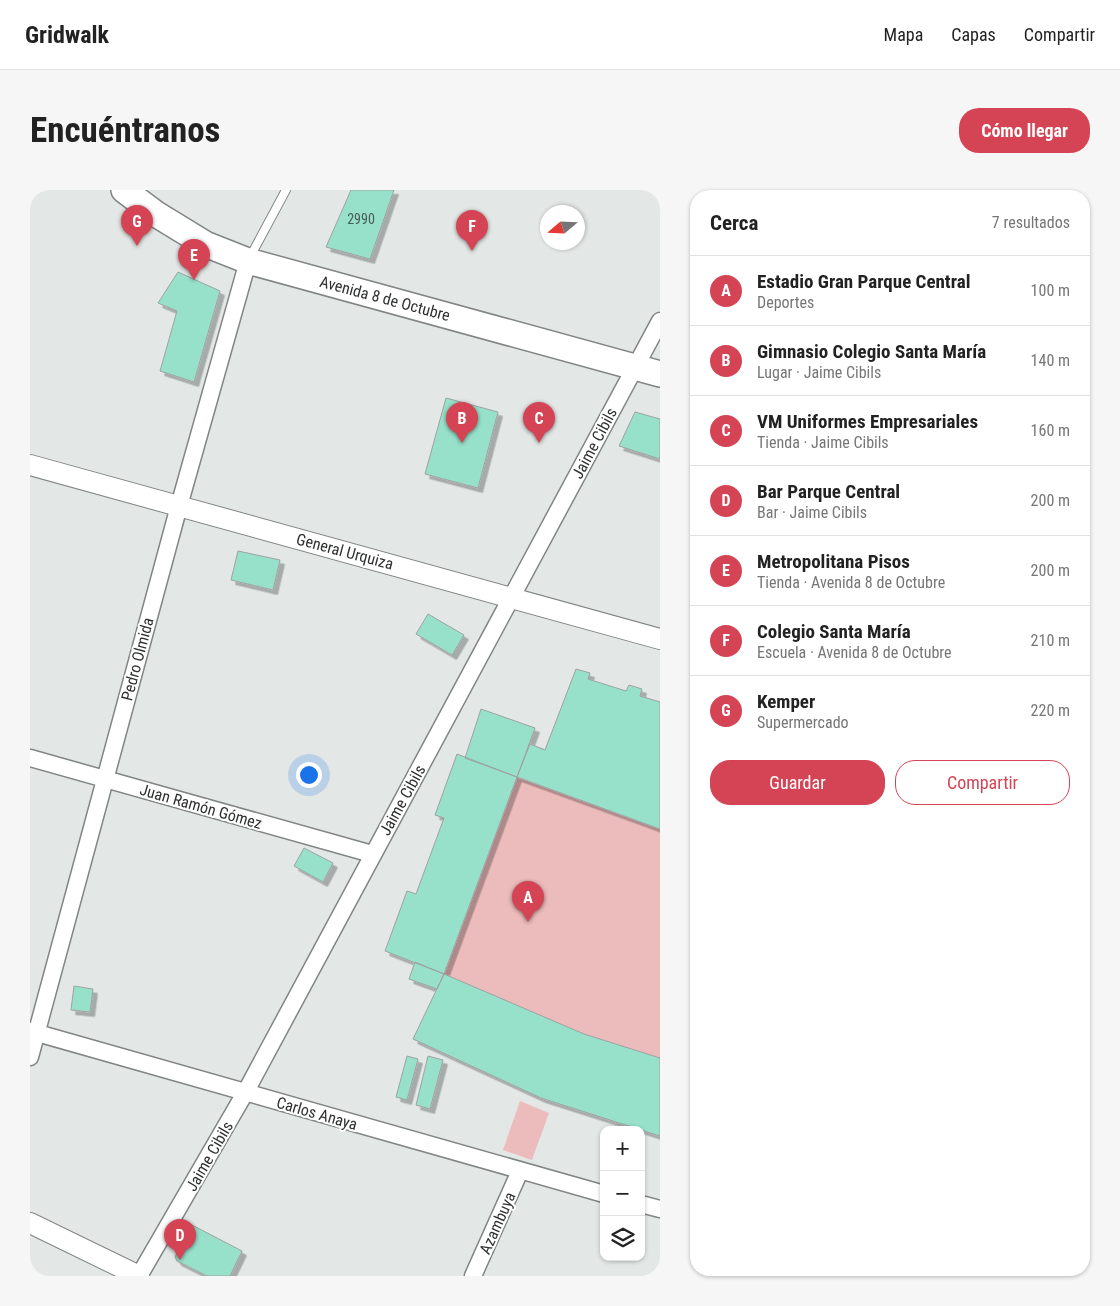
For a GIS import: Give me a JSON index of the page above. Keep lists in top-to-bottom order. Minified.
{"streets":{"main road":["Avenida 8 de Octubre"],"street":["Jaime Cibils","General Urquiza","Pedro Olmida","Juan Ramón Gómez","Carlos Anaya","Azambuya"]},"crossings":[["Avenida 8 de Octubre","Jaime Cibils"],["Avenida 8 de Octubre","Pedro Olmida"],["Jaime Cibils","General Urquiza"],["Jaime Cibils","Juan Ramón Gómez"],["Jaime Cibils","Carlos Anaya"],["General Urquiza","Pedro Olmida"],["Pedro Olmida","Juan Ramón Gómez"],["Pedro Olmida","Carlos Anaya"],["Carlos Anaya","Azambuya"]],"house_numbers":["2990"],"north":"left","page":{"header":"Gridwalk","nav":["Mapa","Capas","Compartir"],"buttons":["Cómo llegar",["Guardar","Compartir"]],"title":"Encuéntranos","heading":["Cerca","7 resultados"],"pins":["G","F","E","B","C","A","D"],"list":[{"mark":"A","name":"Estadio Gran Parque Central","note":"Deportes","value":"100 m"},{"mark":"B","name":"Gimnasio Colegio Santa María","note":"Lugar · Jaime Cibils","value":"140 m"},{"mark":"C","name":"VM Uniformes Empresariales","note":"Tienda · Jaime Cibils","value":"160 m"},{"mark":"D","name":"Bar Parque Central","note":"Bar · Jaime Cibils","value":"200 m"},{"mark":"E","name":"Metropolitana Pisos","note":"Tienda · Avenida 8 de Octubre","value":"200 m"},{"mark":"F","name":"Colegio Santa María","note":"Escuela · Avenida 8 de Octubre","value":"210 m"},{"mark":"G","name":"Kemper","note":"Supermercado","value":"220 m"}],"map_buttons":["+","−"]}}
